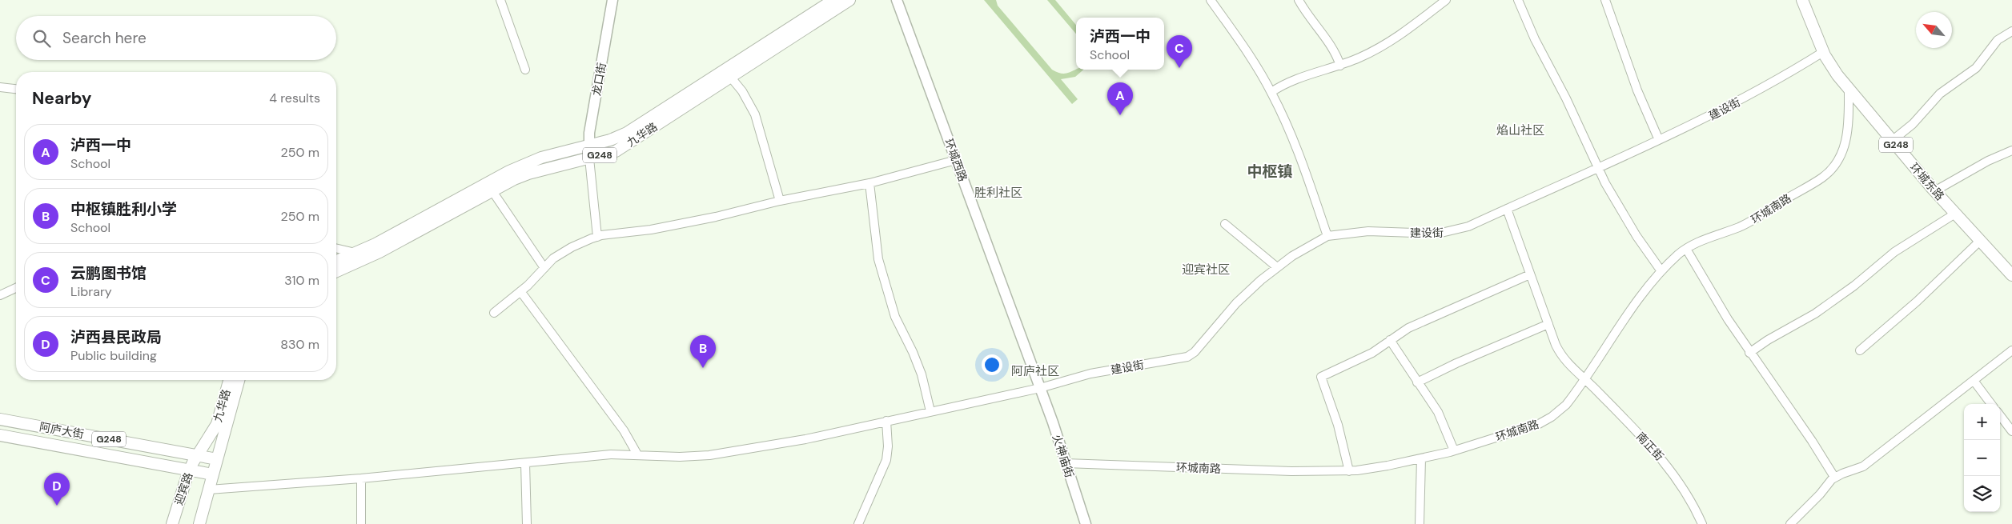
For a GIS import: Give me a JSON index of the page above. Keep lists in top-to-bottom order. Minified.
{"streets":{"highway":["九华路","G248","环城东路","阿庐大街","迎宾路"],"main road":["龙口街","环城西路","火神庙街"],"street":["建设街","环城南路","南正街"]},"crossings":[["龙口街","九华路"],["建设街","环城西路"],["建设街","环城东路"],["建设街","南正街"],["建设街","火神庙街"],["九华路","阿庐大街"],["九华路","迎宾路"],["G248","迎宾路"],["环城西路","火神庙街"],["环城东路","环城南路"],["环城南路","南正街"],["环城南路","火神庙街"],["阿庐大街","迎宾路"]],"districts":["焰山社区","中枢镇","胜利社区","迎宾社区","阿庐社区"],"north":"top left","page":{"search":"Search here","popup":["泸西一中","School"],"pins":["C","A","B","D"],"heading":["Nearby","4 results"],"list":[{"mark":"A","name":"泸西一中","note":"School","value":"250 m"},{"mark":"B","name":"中枢镇胜利小学","note":"School","value":"250 m"},{"mark":"C","name":"云鹏图书馆","note":"Library","value":"310 m"},{"mark":"D","name":"泸西县民政局","note":"Public building","value":"830 m"}],"map_buttons":["+","−"]}}
